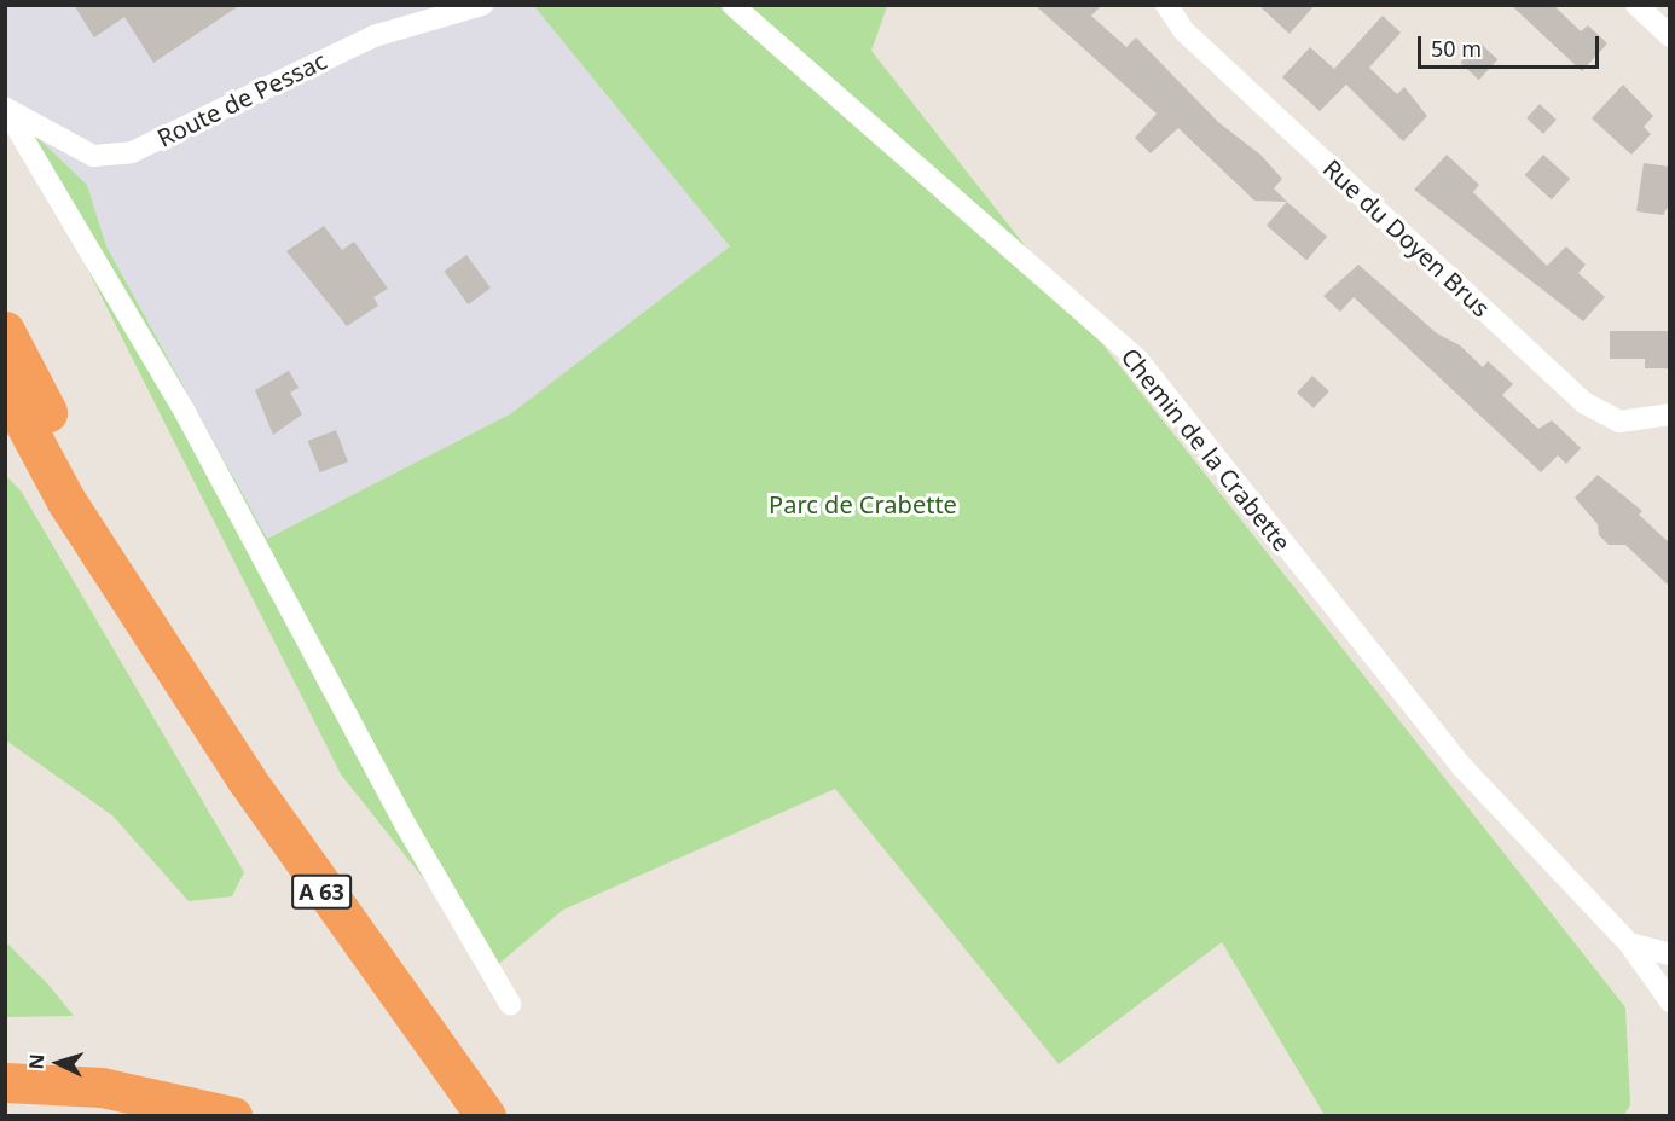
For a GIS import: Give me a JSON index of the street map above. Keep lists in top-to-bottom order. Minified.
{"streets":{"highway":["A 63"],"street":["Route de Pessac","Rue du Doyen Brus","Chemin de la Crabette"]},"parks":["Parc de Crabette"],"scale_bar":"50 m","north":"left"}
